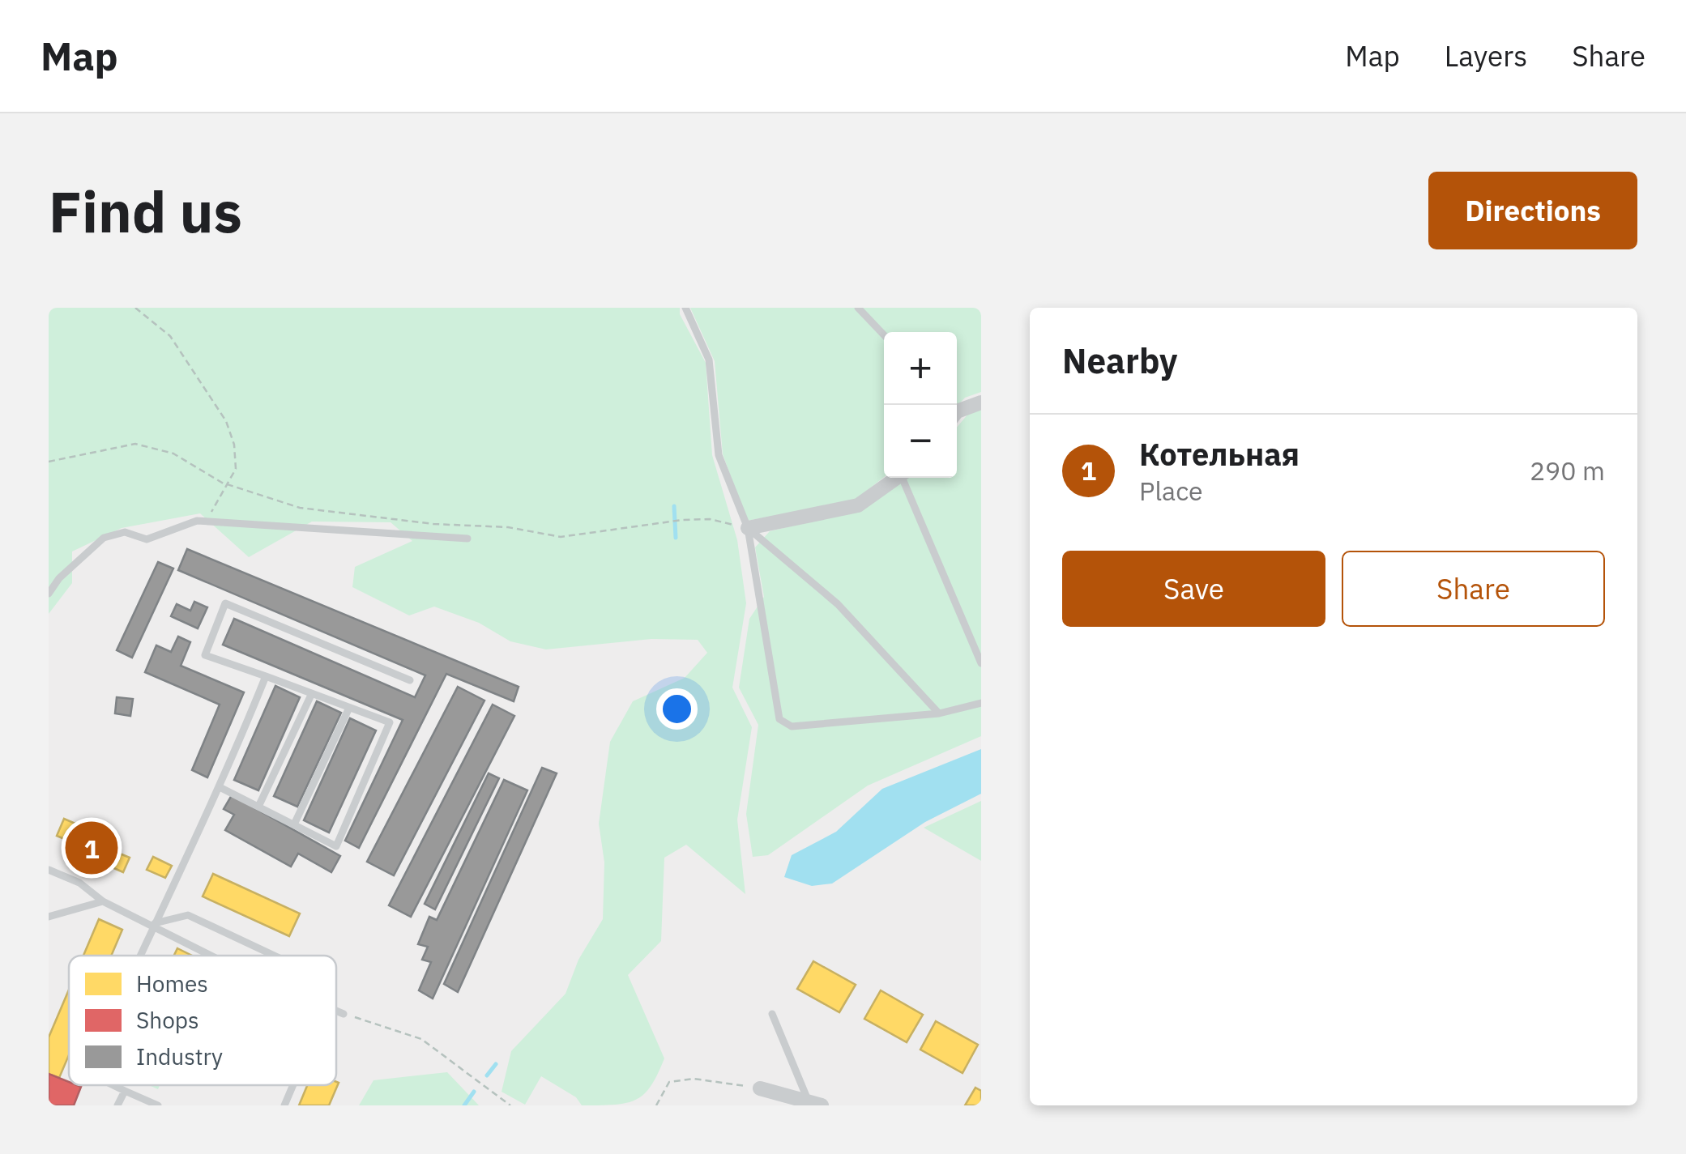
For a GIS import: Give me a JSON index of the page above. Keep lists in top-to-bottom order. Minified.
{"legend":["Homes","Shops","Industry"],"page":{"header":"Map","nav":["Map","Layers","Share"],"buttons":["Directions",["Save","Share"]],"title":"Find us","heading":"Nearby","map_buttons":["+","−"],"list":[{"mark":"1","name":"Котельная","note":"Place","value":"290 m"}],"pins":"1"}}
